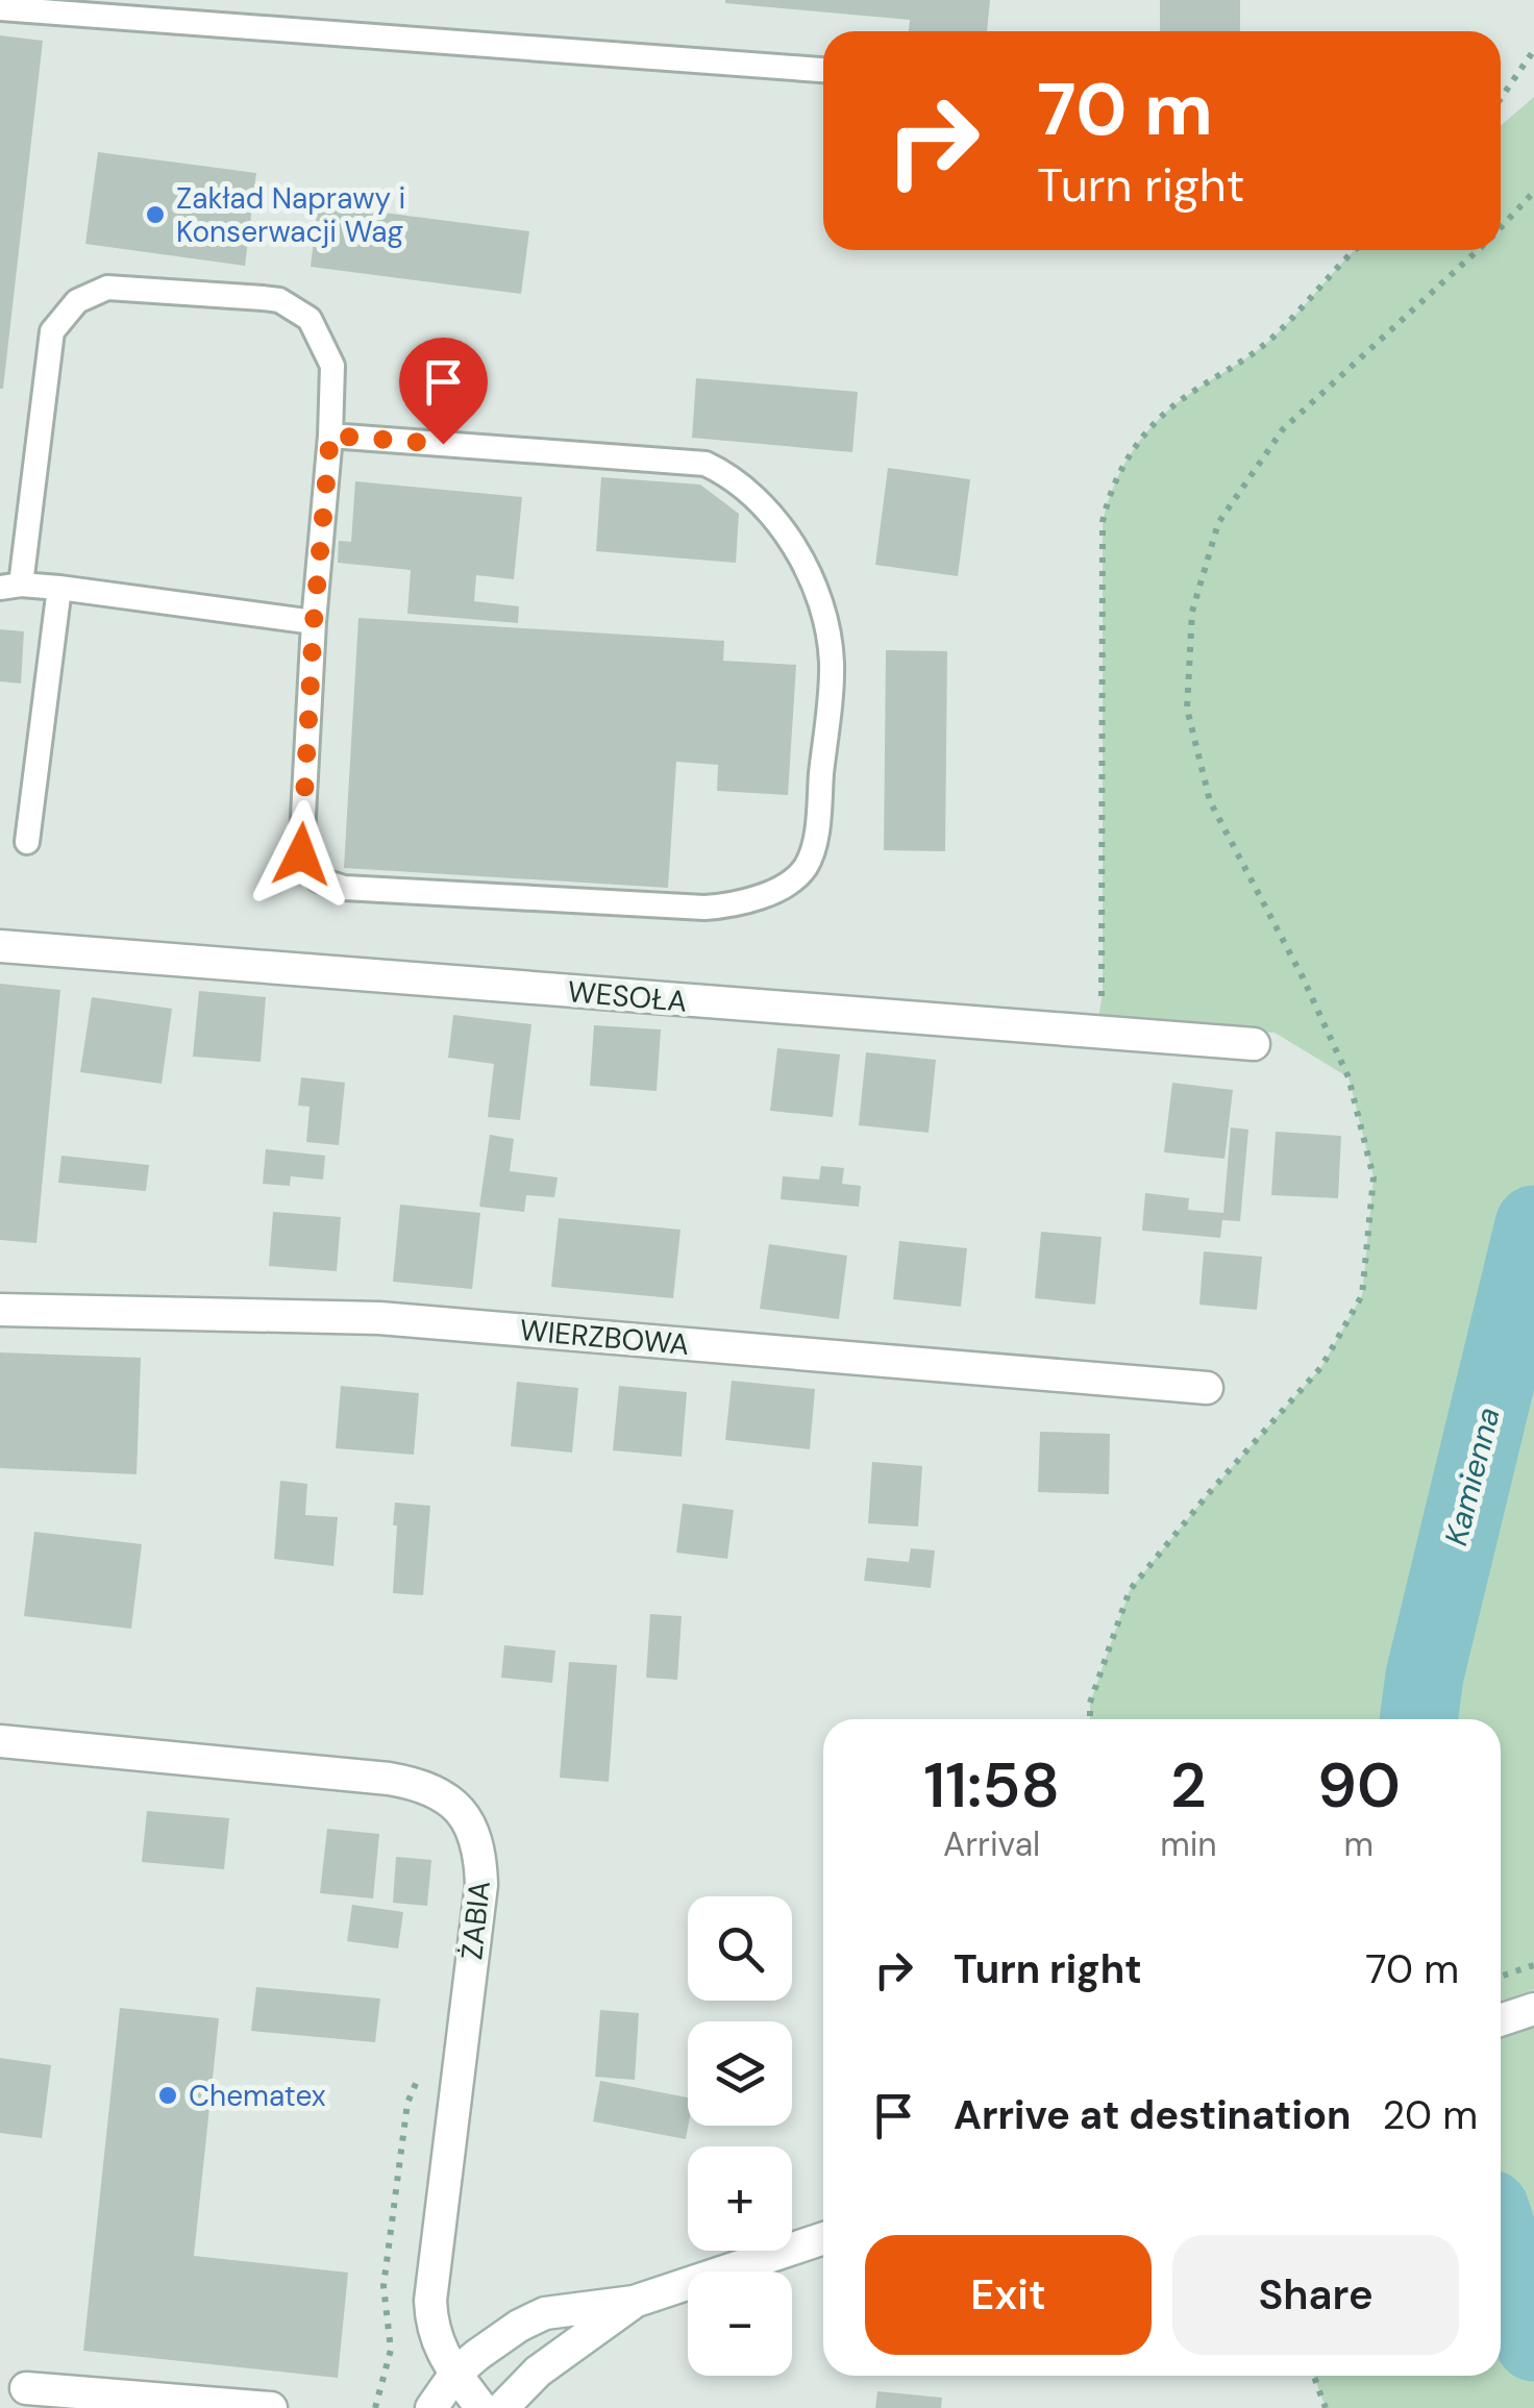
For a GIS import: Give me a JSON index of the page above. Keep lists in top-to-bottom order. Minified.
{"streets":{"street":["WESOŁA","WIERZBOWA","ŻABIA"]},"water":["Kamienna"],"places":["Zakład Naprawy i Konserwacji Wag","Chematex"],"page":{"turn":["70 m","Turn right"],"eta":["11:58","Arrival","2","min","90","m"],"map_buttons":["+","−"],"list":[{"name":"Turn right","value":"70 m"},{"name":"Arrive at destination","value":"20 m"}],"buttons":["Exit","Share"]}}
